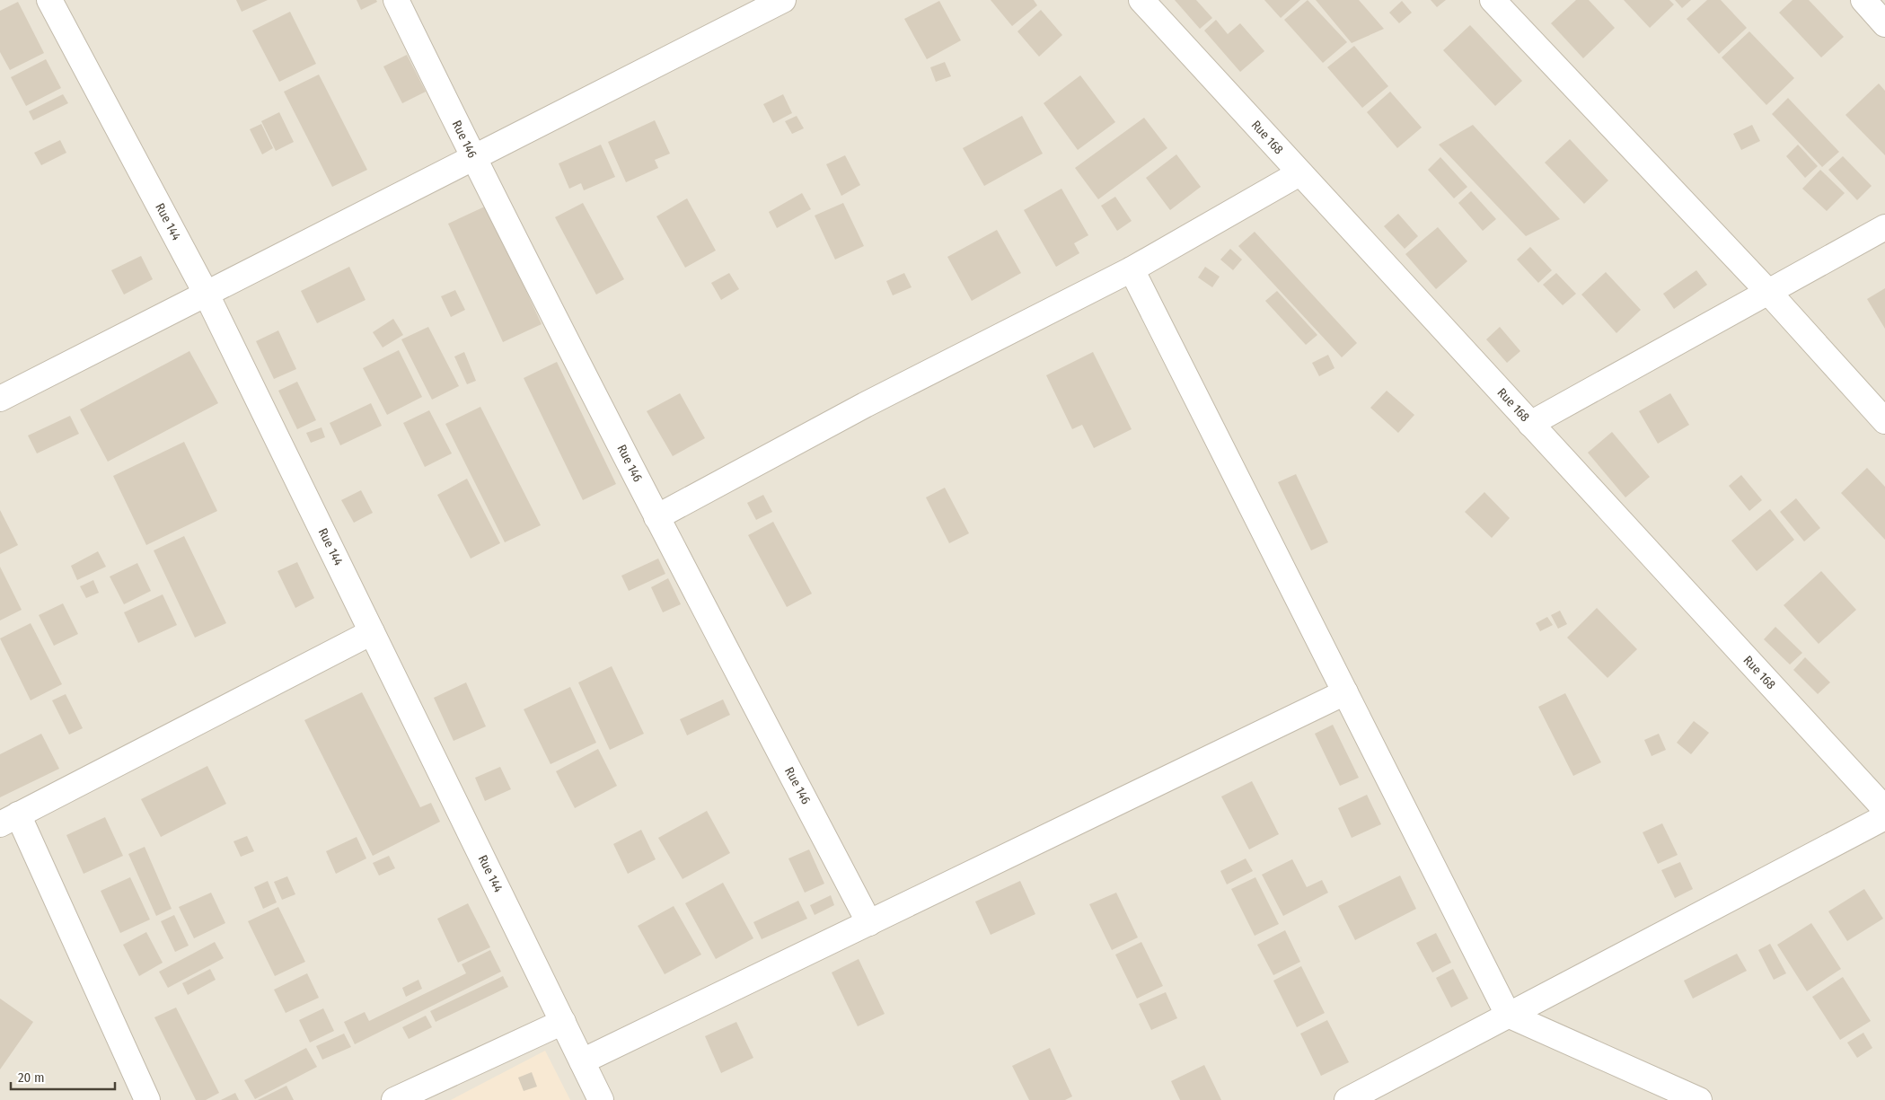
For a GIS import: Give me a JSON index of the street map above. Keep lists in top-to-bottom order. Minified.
{"streets":{"street":["Rue 168","Rue 146","Rue 144"]},"scale_bar":"20 m"}
